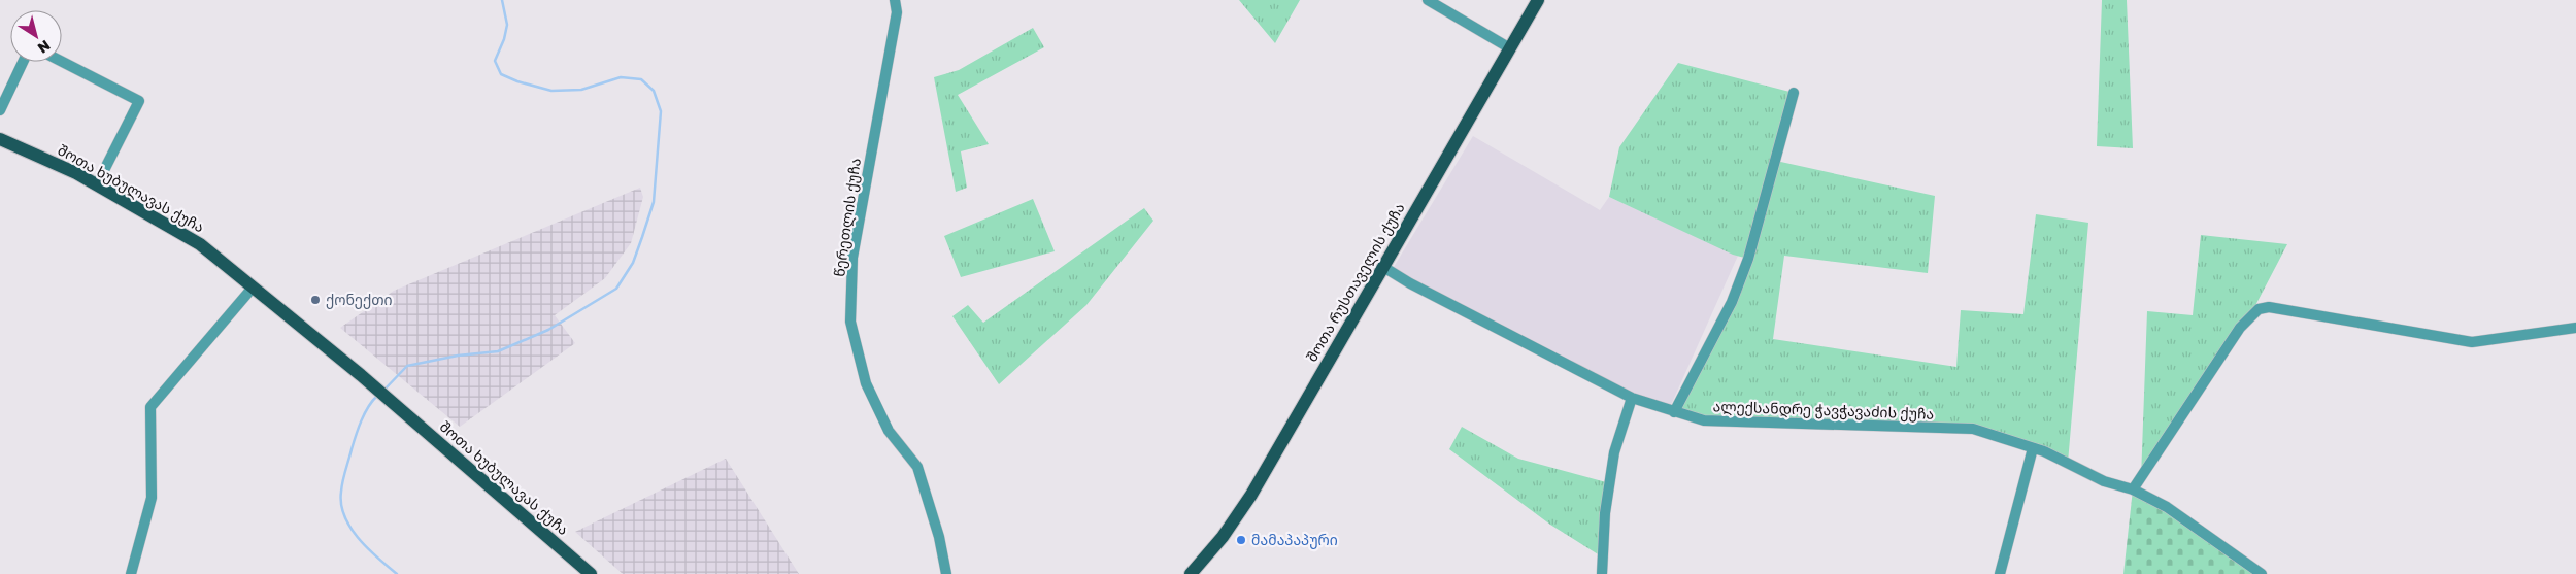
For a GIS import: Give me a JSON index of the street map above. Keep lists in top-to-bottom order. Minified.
{"streets":{"main road":["შოთა ხუბულავას ქუჩა","შოთა რუსთაველის ქუჩა"],"street":["წერეთლის ქუჩა","ალექსანდრე ჭავჭავაძის ქუჩა"]},"crossings":[["შოთა რუსთაველის ქუჩა","ალექსანდრე ჭავჭავაძის ქუჩა"]],"places":["ქონექთი","მამაპაპური"],"north":"bottom right"}
